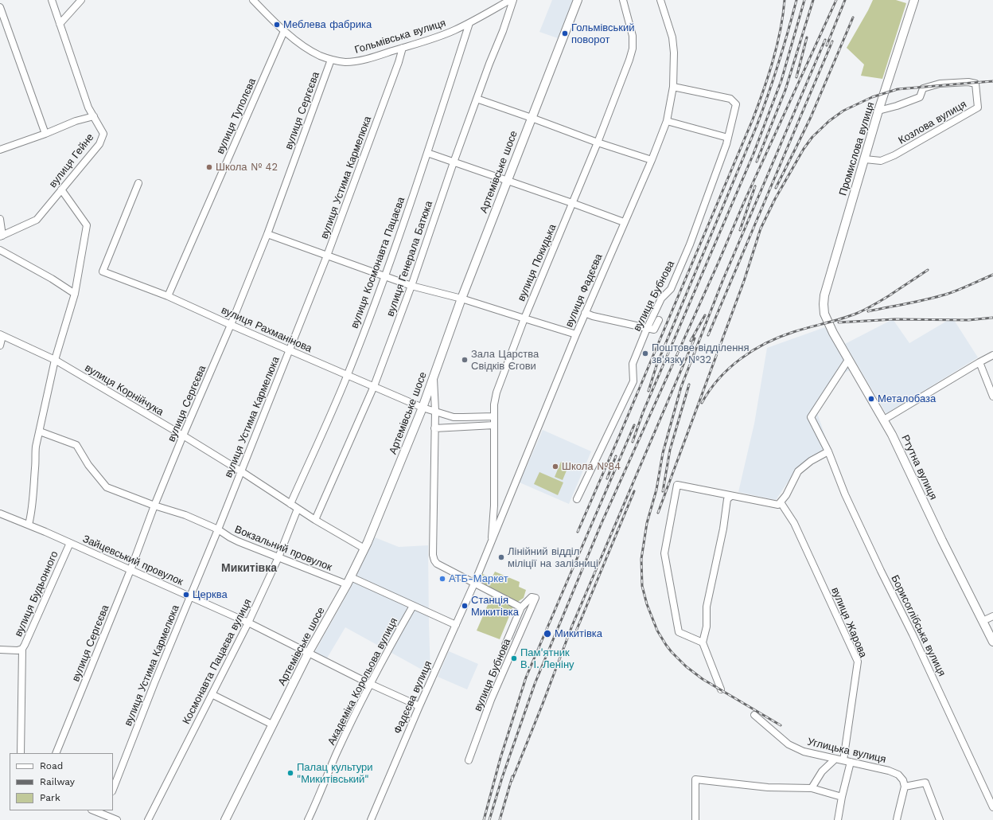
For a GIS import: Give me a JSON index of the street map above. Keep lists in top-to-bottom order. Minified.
{"streets":{"main road":["Промислова вулиця","Артемівське шосе","Ртутна вулиця"],"street":["Гольмівська вулиця","вулиця Сергєєва","вулиця Туполєва","Козлова вулиця","вулиця Гейне","вулиця Устима Кармелюка","вулиця Генерала Батюка","вулиця Космонавта Пацаєва","вулиця Покидька","вулиця Фадєєва","вулиця Бубнова","вулиця Рахманінова","вулиця Корнійчука","Вокзальний провулок","Зайцевський провулок","вулиця Будьонного","вулиця Жарова","Борисоглібська вулиця","Космонавта Пацаєва вулиця","Академіка Корольова вулиця","Фадєєва вулиця","Углицька вулиця"]},"crossings":[["Гольмівська вулиця","вулиця Сергєєва"],["Гольмівська вулиця","вулиця Туполєва"],["Гольмівська вулиця","вулиця Устима Кармелюка"],["Гольмівська вулиця","вулиця Космонавта Пацаєва"],["вулиця Сергєєва","вулиця Рахманінова"],["вулиця Сергєєва","вулиця Корнійчука"],["вулиця Сергєєва","Вокзальний провулок"],["вулиця Сергєєва","Зайцевський провулок"],["вулиця Туполєва","вулиця Рахманінова"],["Козлова вулиця","Промислова вулиця"],["Промислова вулиця","Ртутна вулиця"],["Артемівське шосе","вулиця Рахманінова"],["Артемівське шосе","вулиця Корнійчука"],["Артемівське шосе","Вокзальний провулок"],["Артемівське шосе","Зайцевський провулок"],["вулиця Устима Кармелюка","вулиця Рахманінова"],["вулиця Устима Кармелюка","вулиця Корнійчука"],["вулиця Устима Кармелюка","Вокзальний провулок"],["вулиця Устима Кармелюка","Зайцевський провулок"],["вулиця Генерала Батюка","вулиця Рахманінова"],["вулиця Генерала Батюка","вулиця Корнійчука"],["вулиця Космонавта Пацаєва","вулиця Рахманінова"],["вулиця Космонавта Пацаєва","вулиця Корнійчука"],["вулиця Покидька","вулиця Фадєєва"],["вулиця Покидька","вулиця Рахманінова"],["вулиця Фадєєва","вулиця Бубнова"],["вулиця Фадєєва","Фадєєва вулиця"],["вулиця Корнійчука","Космонавта Пацаєва вулиця"],["Ртутна вулиця","Борисоглібська вулиця"],["Вокзальний провулок","Космонавта Пацаєва вулиця"],["Вокзальний провулок","Академіка Корольова вулиця"],["Вокзальний провулок","Фадєєва вулиця"],["Зайцевський провулок","вулиця Будьонного"],["Зайцевський провулок","Космонавта Пацаєва вулиця"],["Зайцевський провулок","Академіка Корольова вулиця"],["Зайцевський провулок","Фадєєва вулиця"],["вулиця Жарова","Углицька вулиця"]],"districts":["Микитівка"],"places":["Меблева фабрика","Гольмівський поворот","Школа № 42","Поштове відділення зв'язку №32","Зала Царства Свідків Єгови","Металобаза","Школа №84","Лінійний відділ міліції на залізниці","АТБ-Маркет","Церква","Станція Микитівка","Микитівка","Пам'ятник В. І. Леніну","Палац культури \"Микитівський\""],"legend":["Road","Railway","Park"]}
